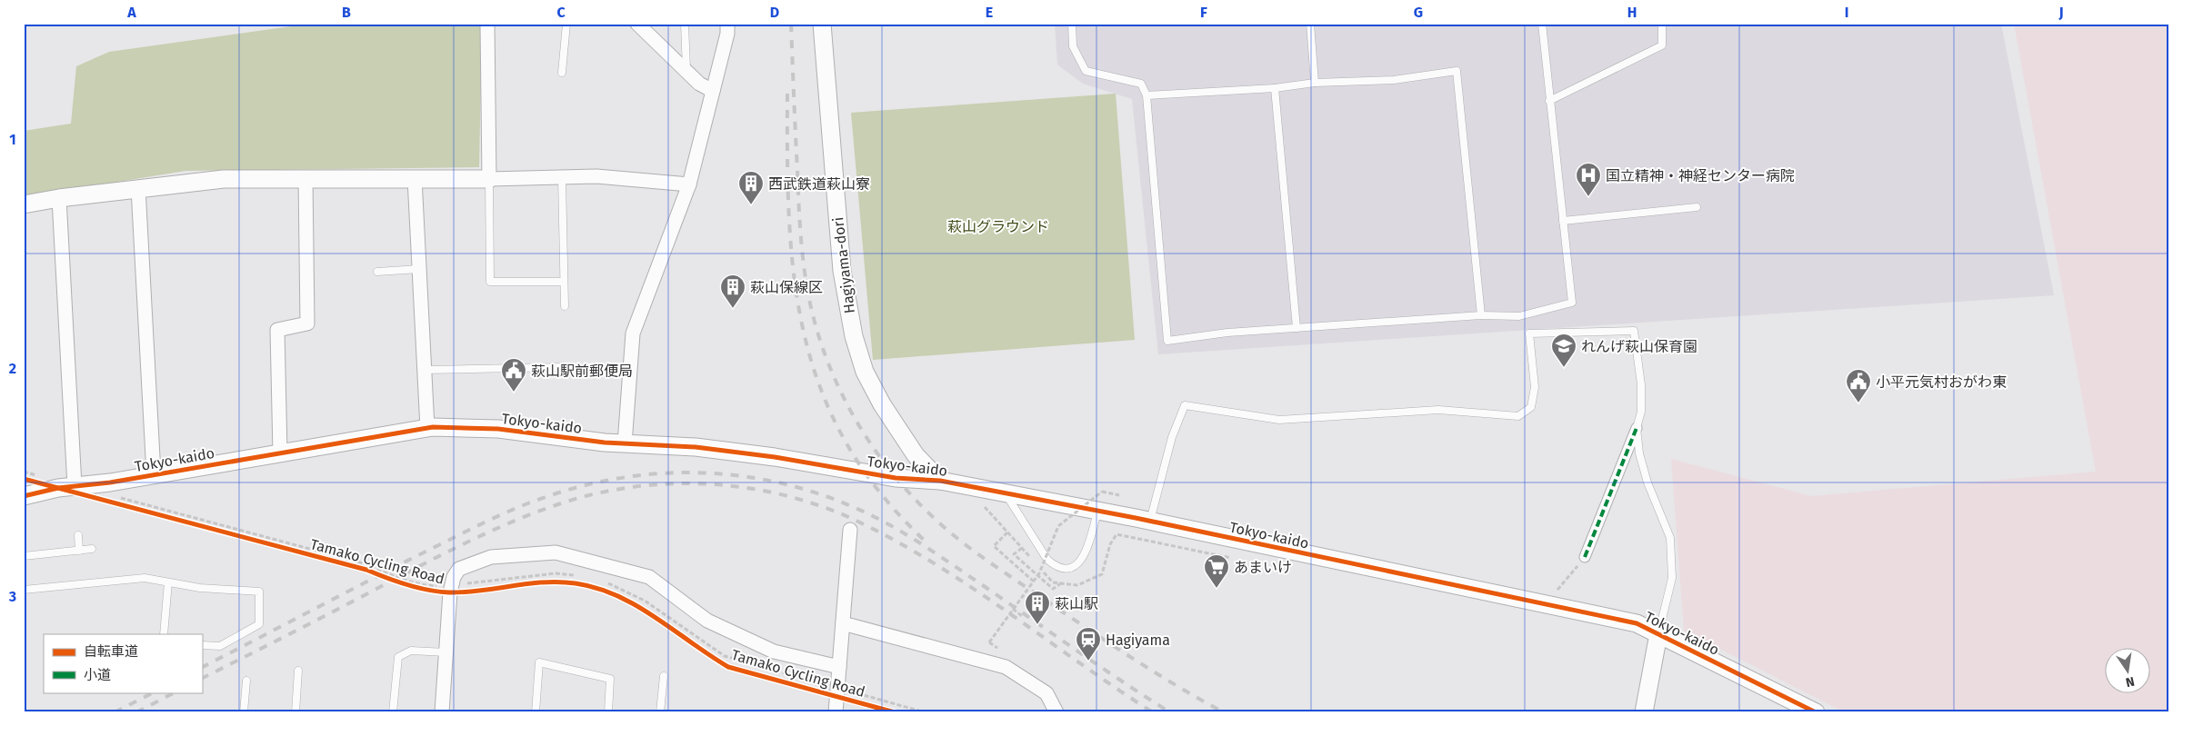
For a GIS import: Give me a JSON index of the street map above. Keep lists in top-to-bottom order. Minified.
{"streets":{"street":["Hagiyama-dori","Tokyo-kaido"],"cycle path":["Tamako Cycling Road"]},"crossings":[["Hagiyama-dori","Tokyo-kaido"]],"parks":["萩山グラウンド"],"places":{"hospital":["国立精神・神経センター病院"],"building":["西武鉄道萩山寮","萩山保線区","萩山駅"],"school or university":["れんげ萩山保育園"],"public building":["萩山駅前郵便局","小平元気村おがわ東"],"supermarket":["あまいけ"],"station":["Hagiyama"]},"legend":["自転車道","小道"],"north":"bottom","grid":{"columns":["A","B","C","D","E","F","G","H","I","J"],"rows":["1","2","3"]}}
